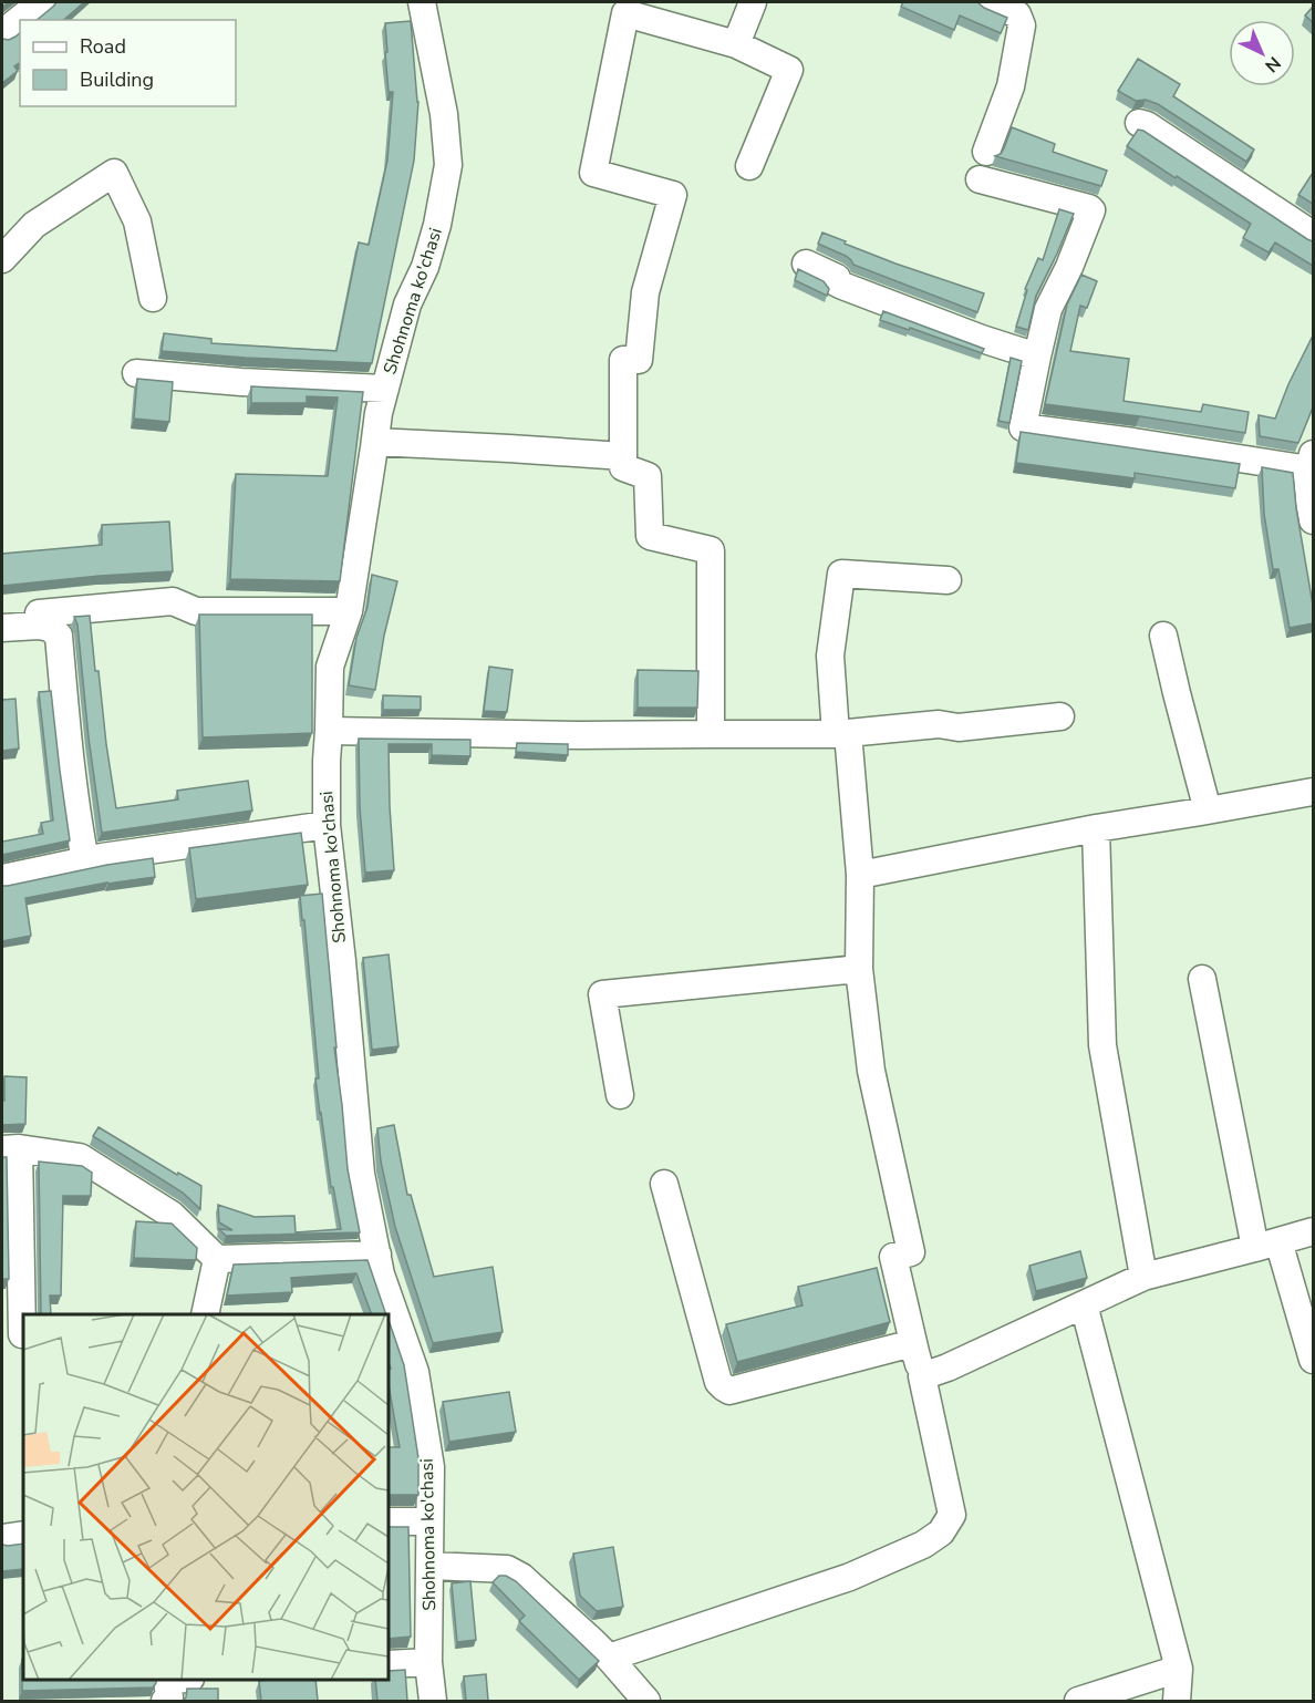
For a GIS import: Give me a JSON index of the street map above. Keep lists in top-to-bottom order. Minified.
{"streets":{"street":["Shohnoma ko'chasi"]},"legend":["Road","Building"],"north":"bottom right"}
